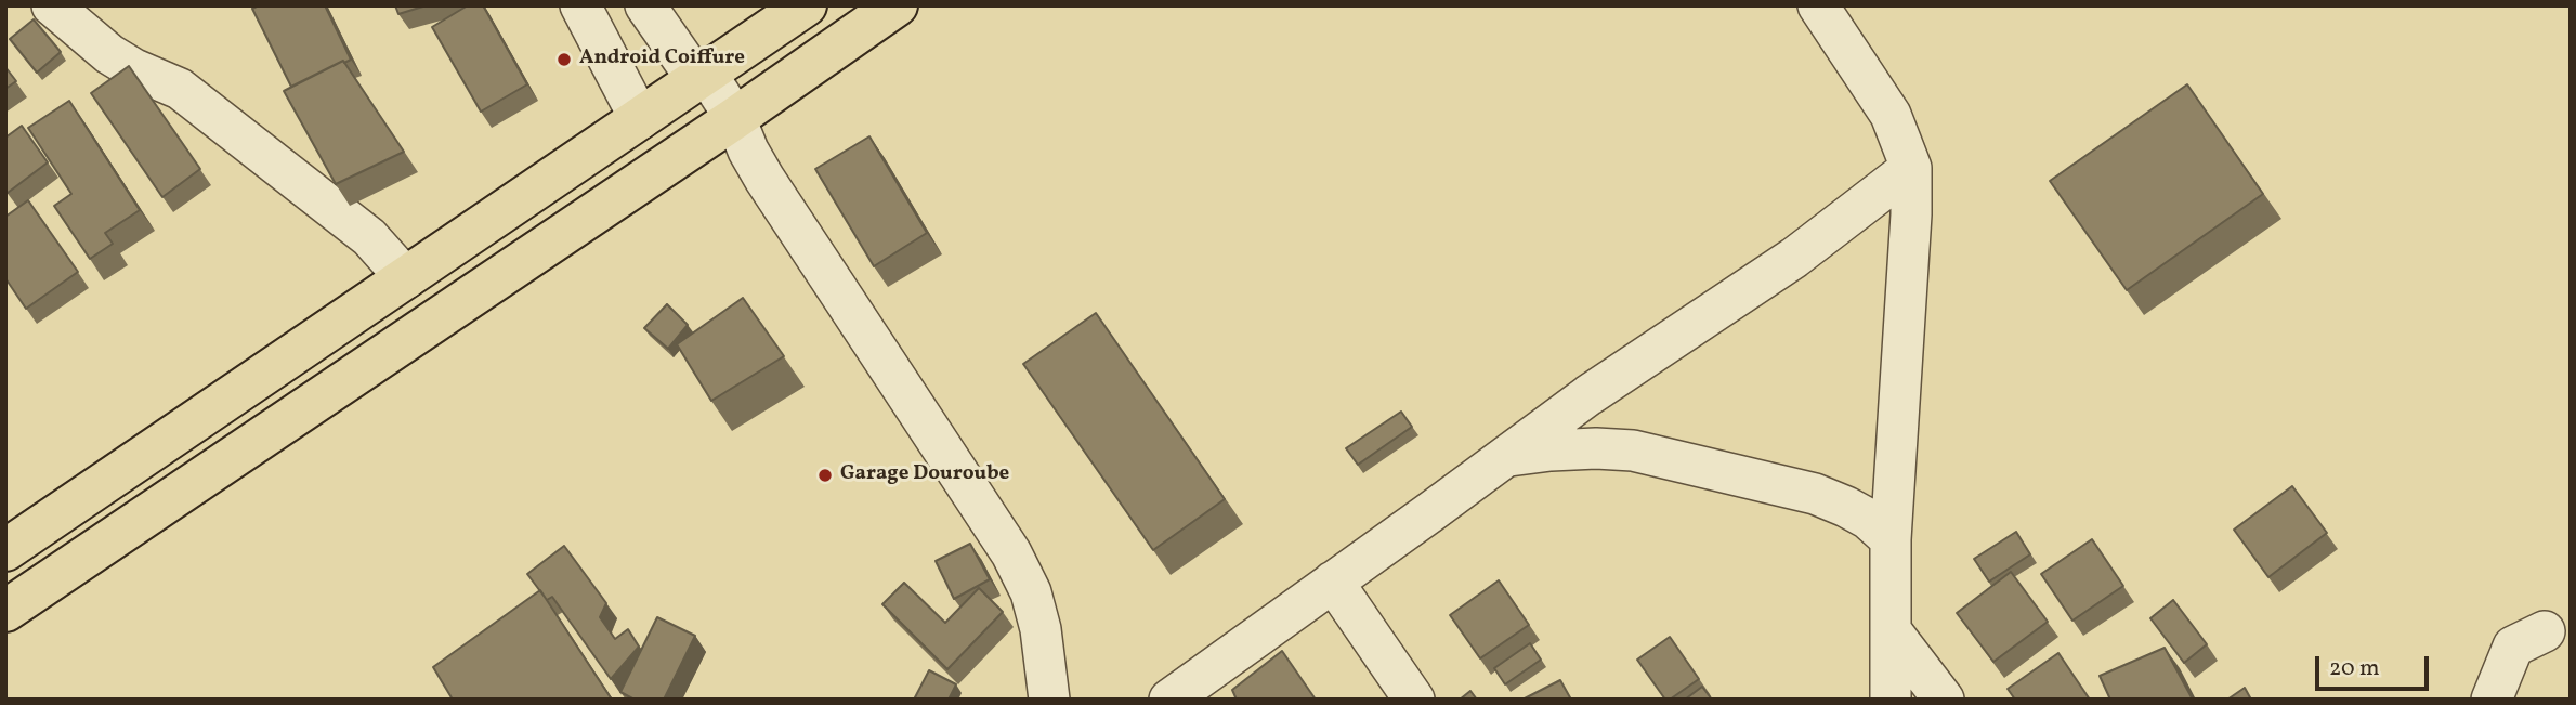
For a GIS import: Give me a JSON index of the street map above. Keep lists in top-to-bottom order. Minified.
{"places":["Android Coiffure","Garage Douroube"],"scale_bar":"20 m"}
